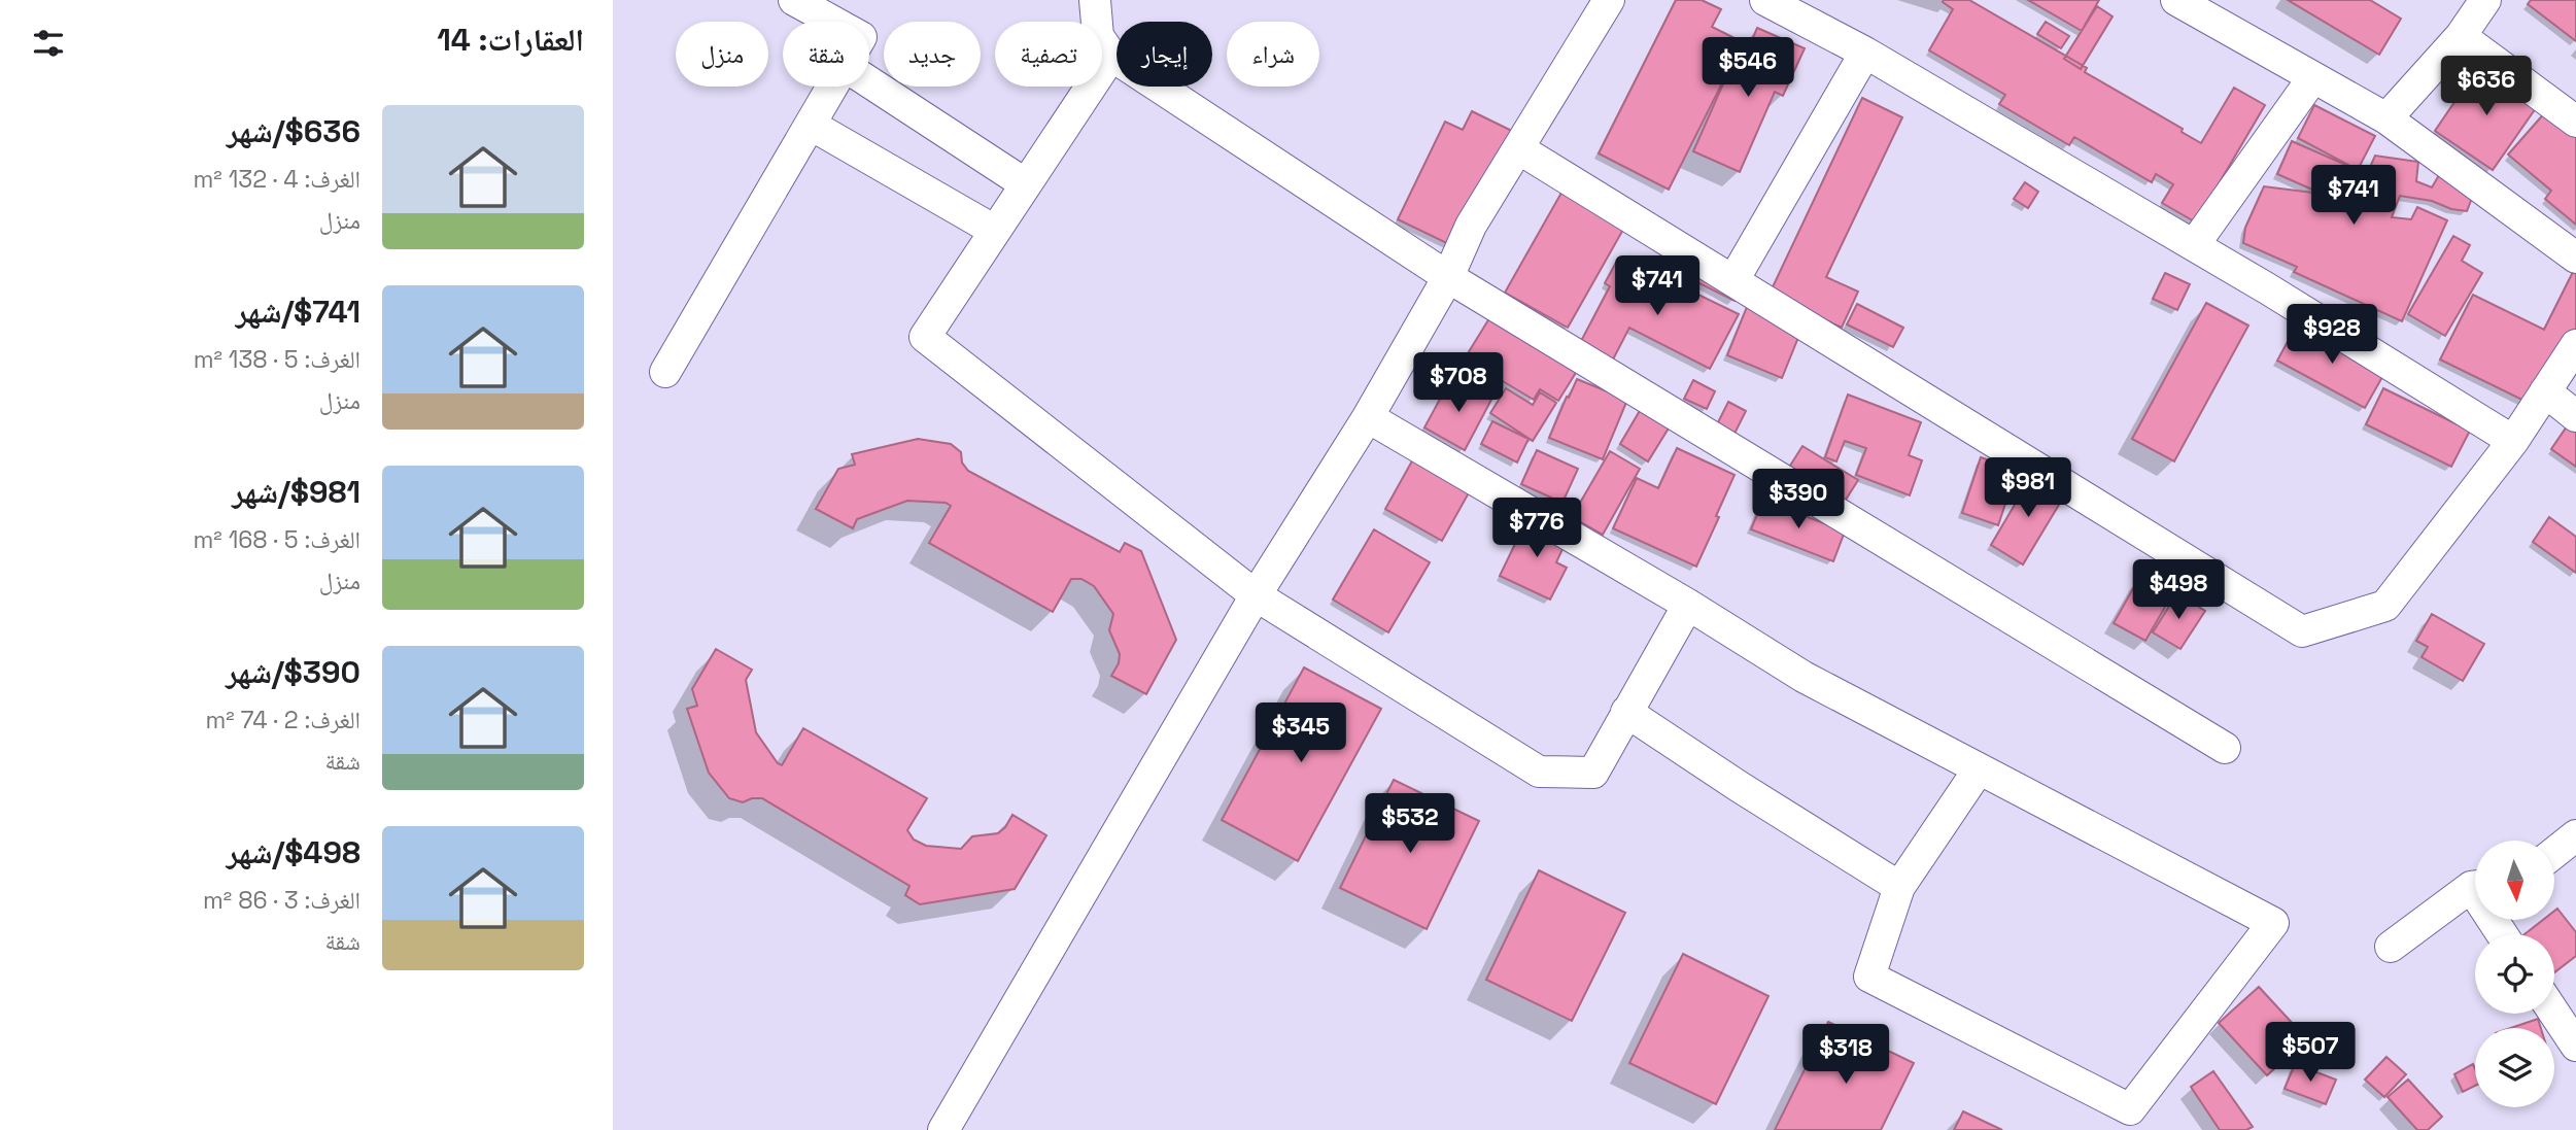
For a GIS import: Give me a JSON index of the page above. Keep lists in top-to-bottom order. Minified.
{"north":"bottom","page":{"heading":"العقارات: 14","chip":["شراء","إيجار","تصفية","جديد","شقة","منزل"],"price":["$546","$636","$741","$741","$928","$708","$981","$390","$776","$498","$345","$532","$507","$318"],"list":[{"name":"$636/شهر","note":"الغرف: 4 · 132 m² · منزل"},{"name":"$741/شهر","note":"الغرف: 5 · 138 m² · منزل"},{"name":"$981/شهر","note":"الغرف: 5 · 168 m² · منزل"},{"name":"$390/شهر","note":"الغرف: 2 · 74 m² · شقة"},{"name":"$498/شهر","note":"الغرف: 3 · 86 m² · شقة"}]}}
